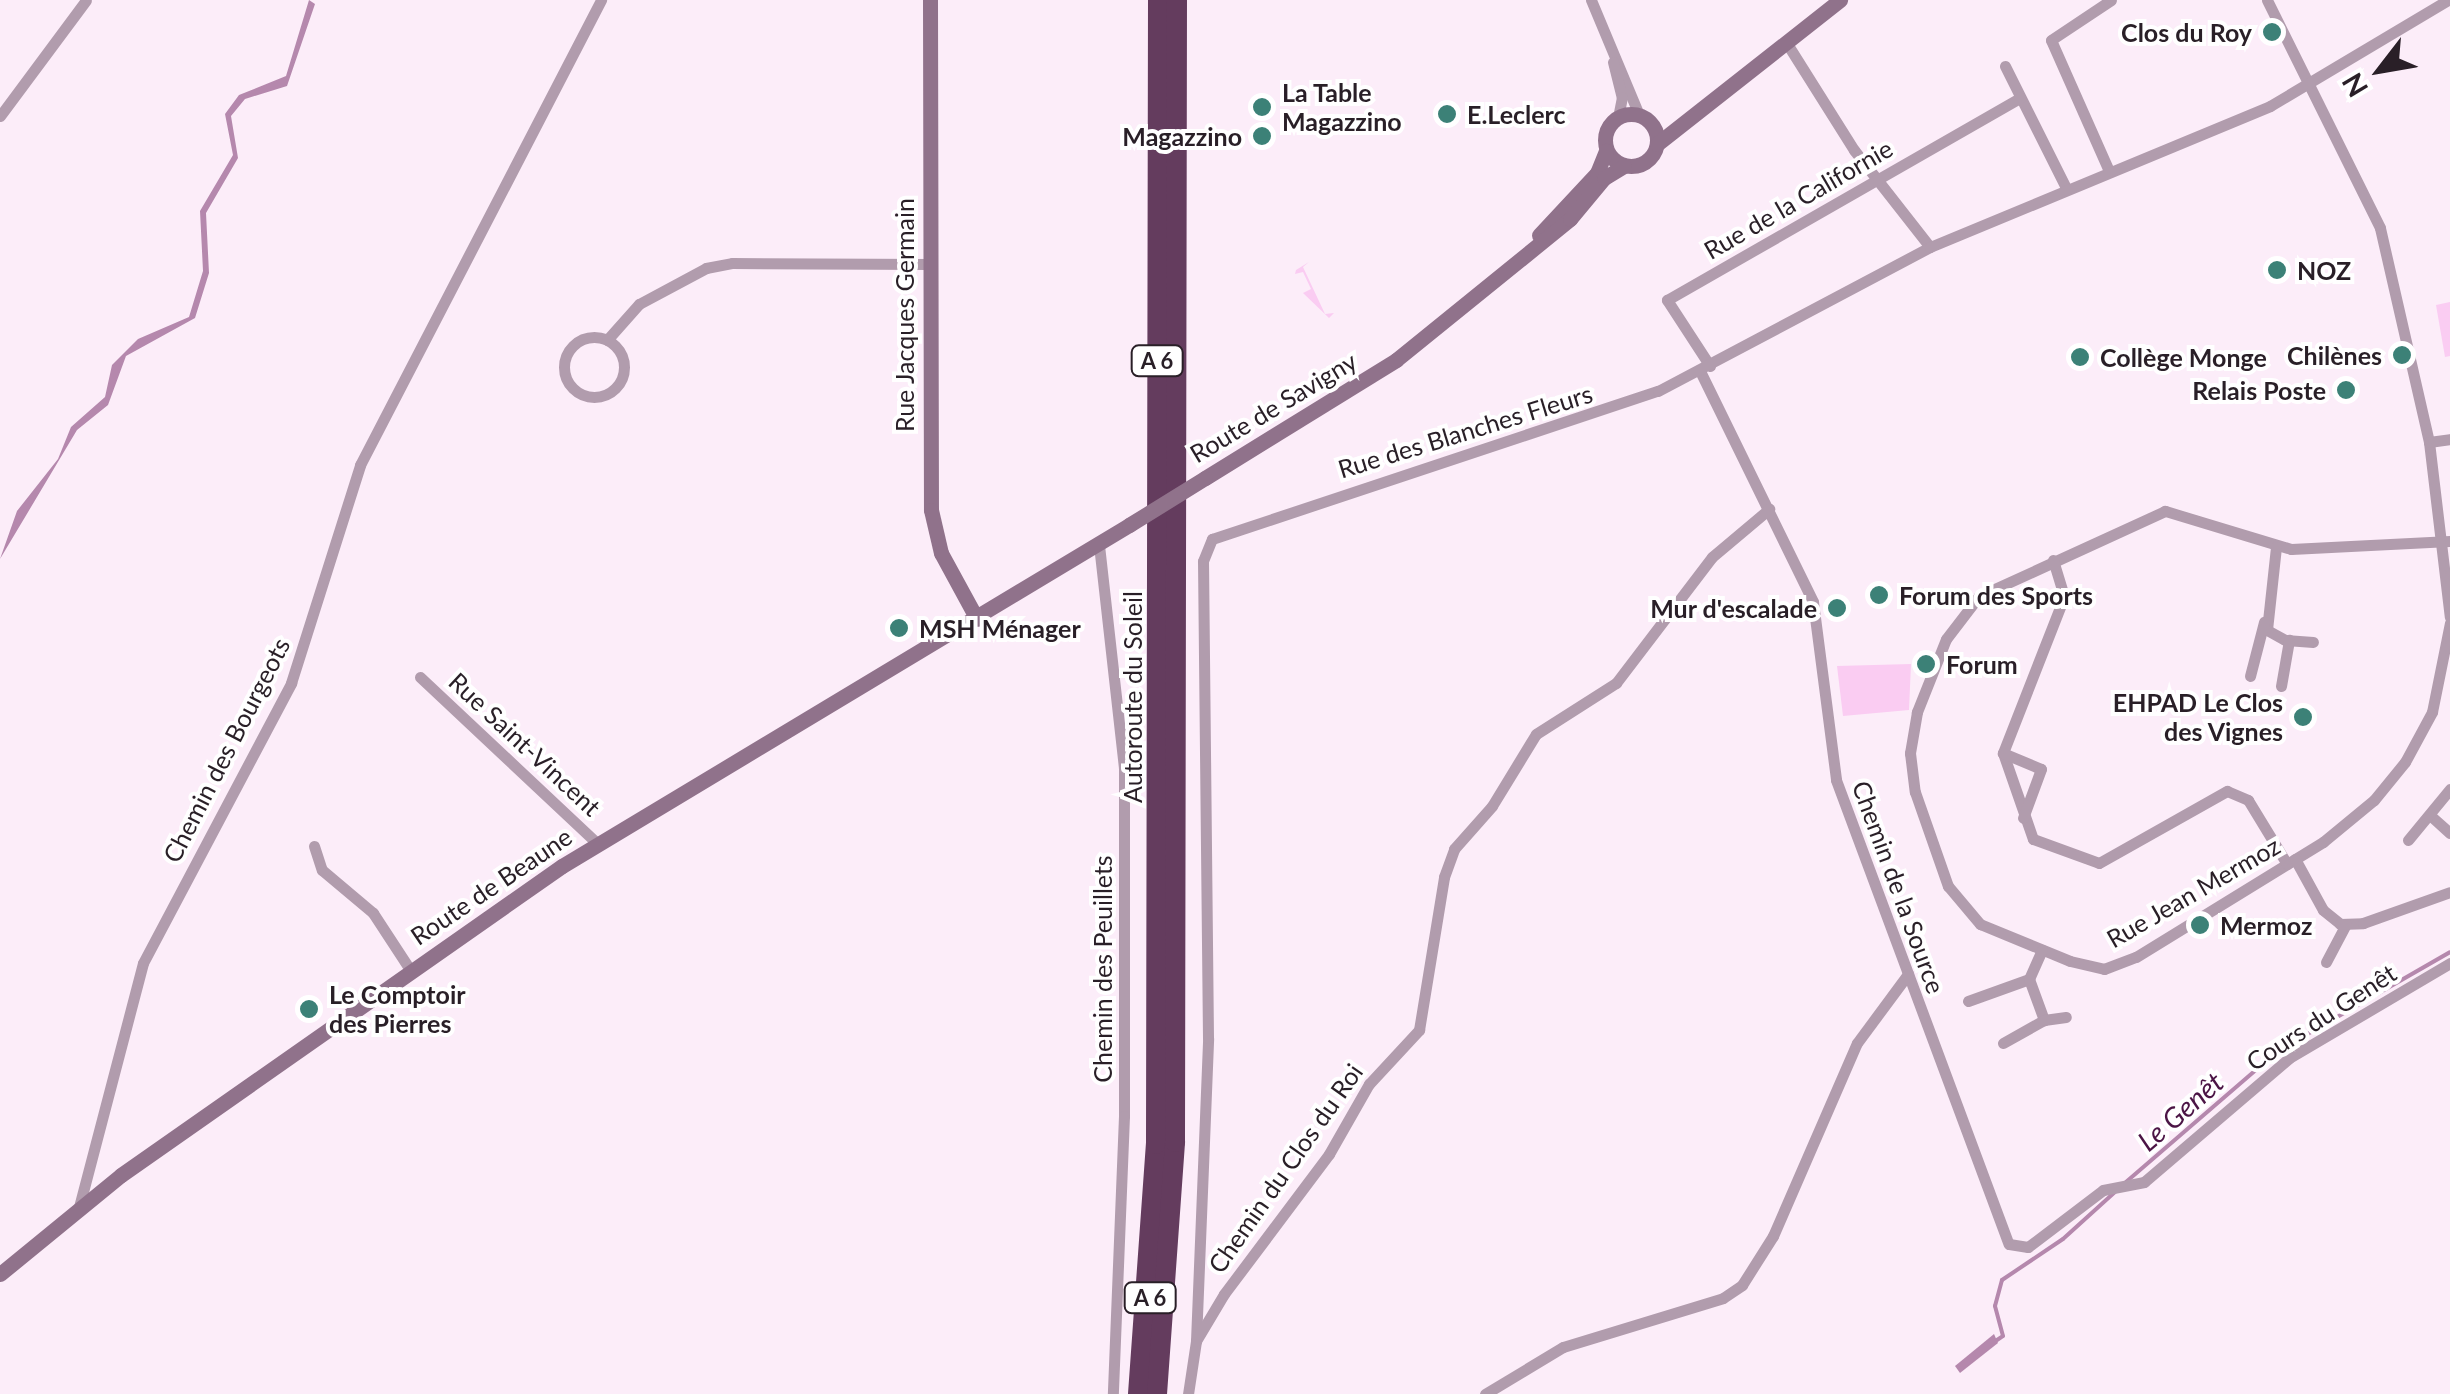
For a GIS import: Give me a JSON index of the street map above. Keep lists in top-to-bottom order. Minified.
{"streets":{"highway":["A 6","Autoroute du Soleil"],"main road":["Rue Jacques Germain","Route de Savigny","Route de Beaune"],"street":["Rue de la Californie","Rue des Blanches Fleurs","Rue Saint-Vincent","Chemin des Bourgeots","Chemin de la Source","Rue Jean Mermoz","Chemin des Peuillets","Cours du Genêt","Chemin du Clos du Roi"]},"crossings":[["Rue de la Californie","Rue des Blanches Fleurs"],["Rue de la Californie","Chemin de la Source"],["Rue Jacques Germain","Route de Beaune"],["Route de Savigny","Route de Beaune"],["Route de Savigny","Chemin des Peuillets"],["Rue des Blanches Fleurs","Chemin de la Source"],["Rue des Blanches Fleurs","Rue Jean Mermoz"],["Rue des Blanches Fleurs","Chemin du Clos du Roi"],["Rue Saint-Vincent","Route de Beaune"],["Chemin des Bourgeots","Route de Beaune"],["Chemin de la Source","Cours du Genêt"],["Chemin de la Source","Chemin du Clos du Roi"]],"water":["Le Genêt"],"places":["Clos du Roy","La Table Magazzino","E.Leclerc","Magazzino","NOZ","Chilènes","Collège Monge","Relais Poste","Forum des Sports","Mur d'escalade","MSH Ménager","Forum","EHPAD Le Clos des Vignes","Mermoz","Le Comptoir des Pierres"],"north":"bottom left"}
